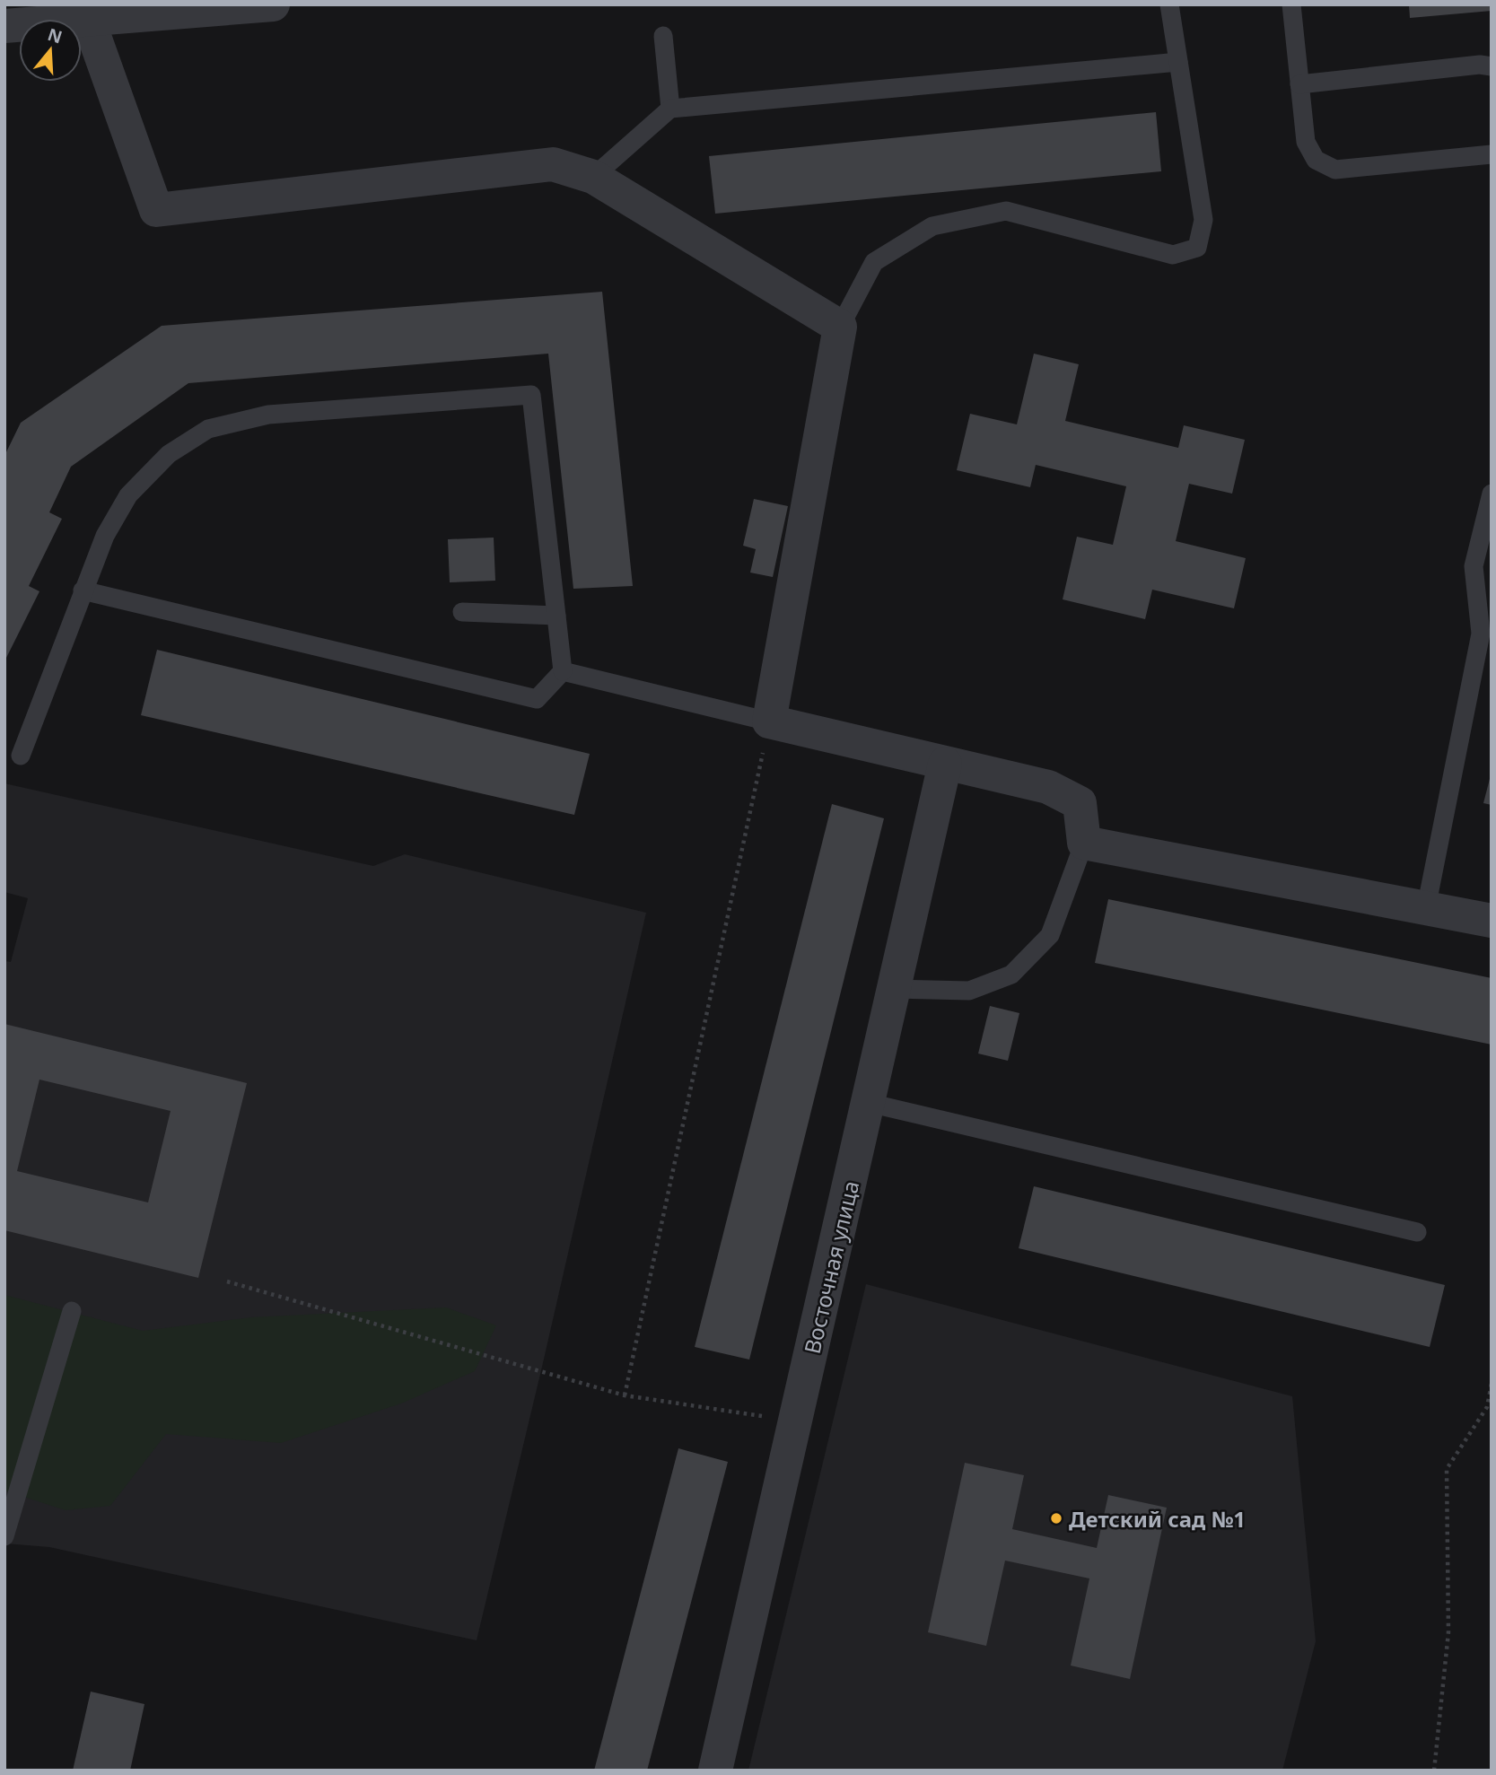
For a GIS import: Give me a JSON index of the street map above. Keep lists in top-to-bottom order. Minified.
{"streets":{"street":["Восточная улица"]},"places":["Детский сад №1"],"north":"top"}
